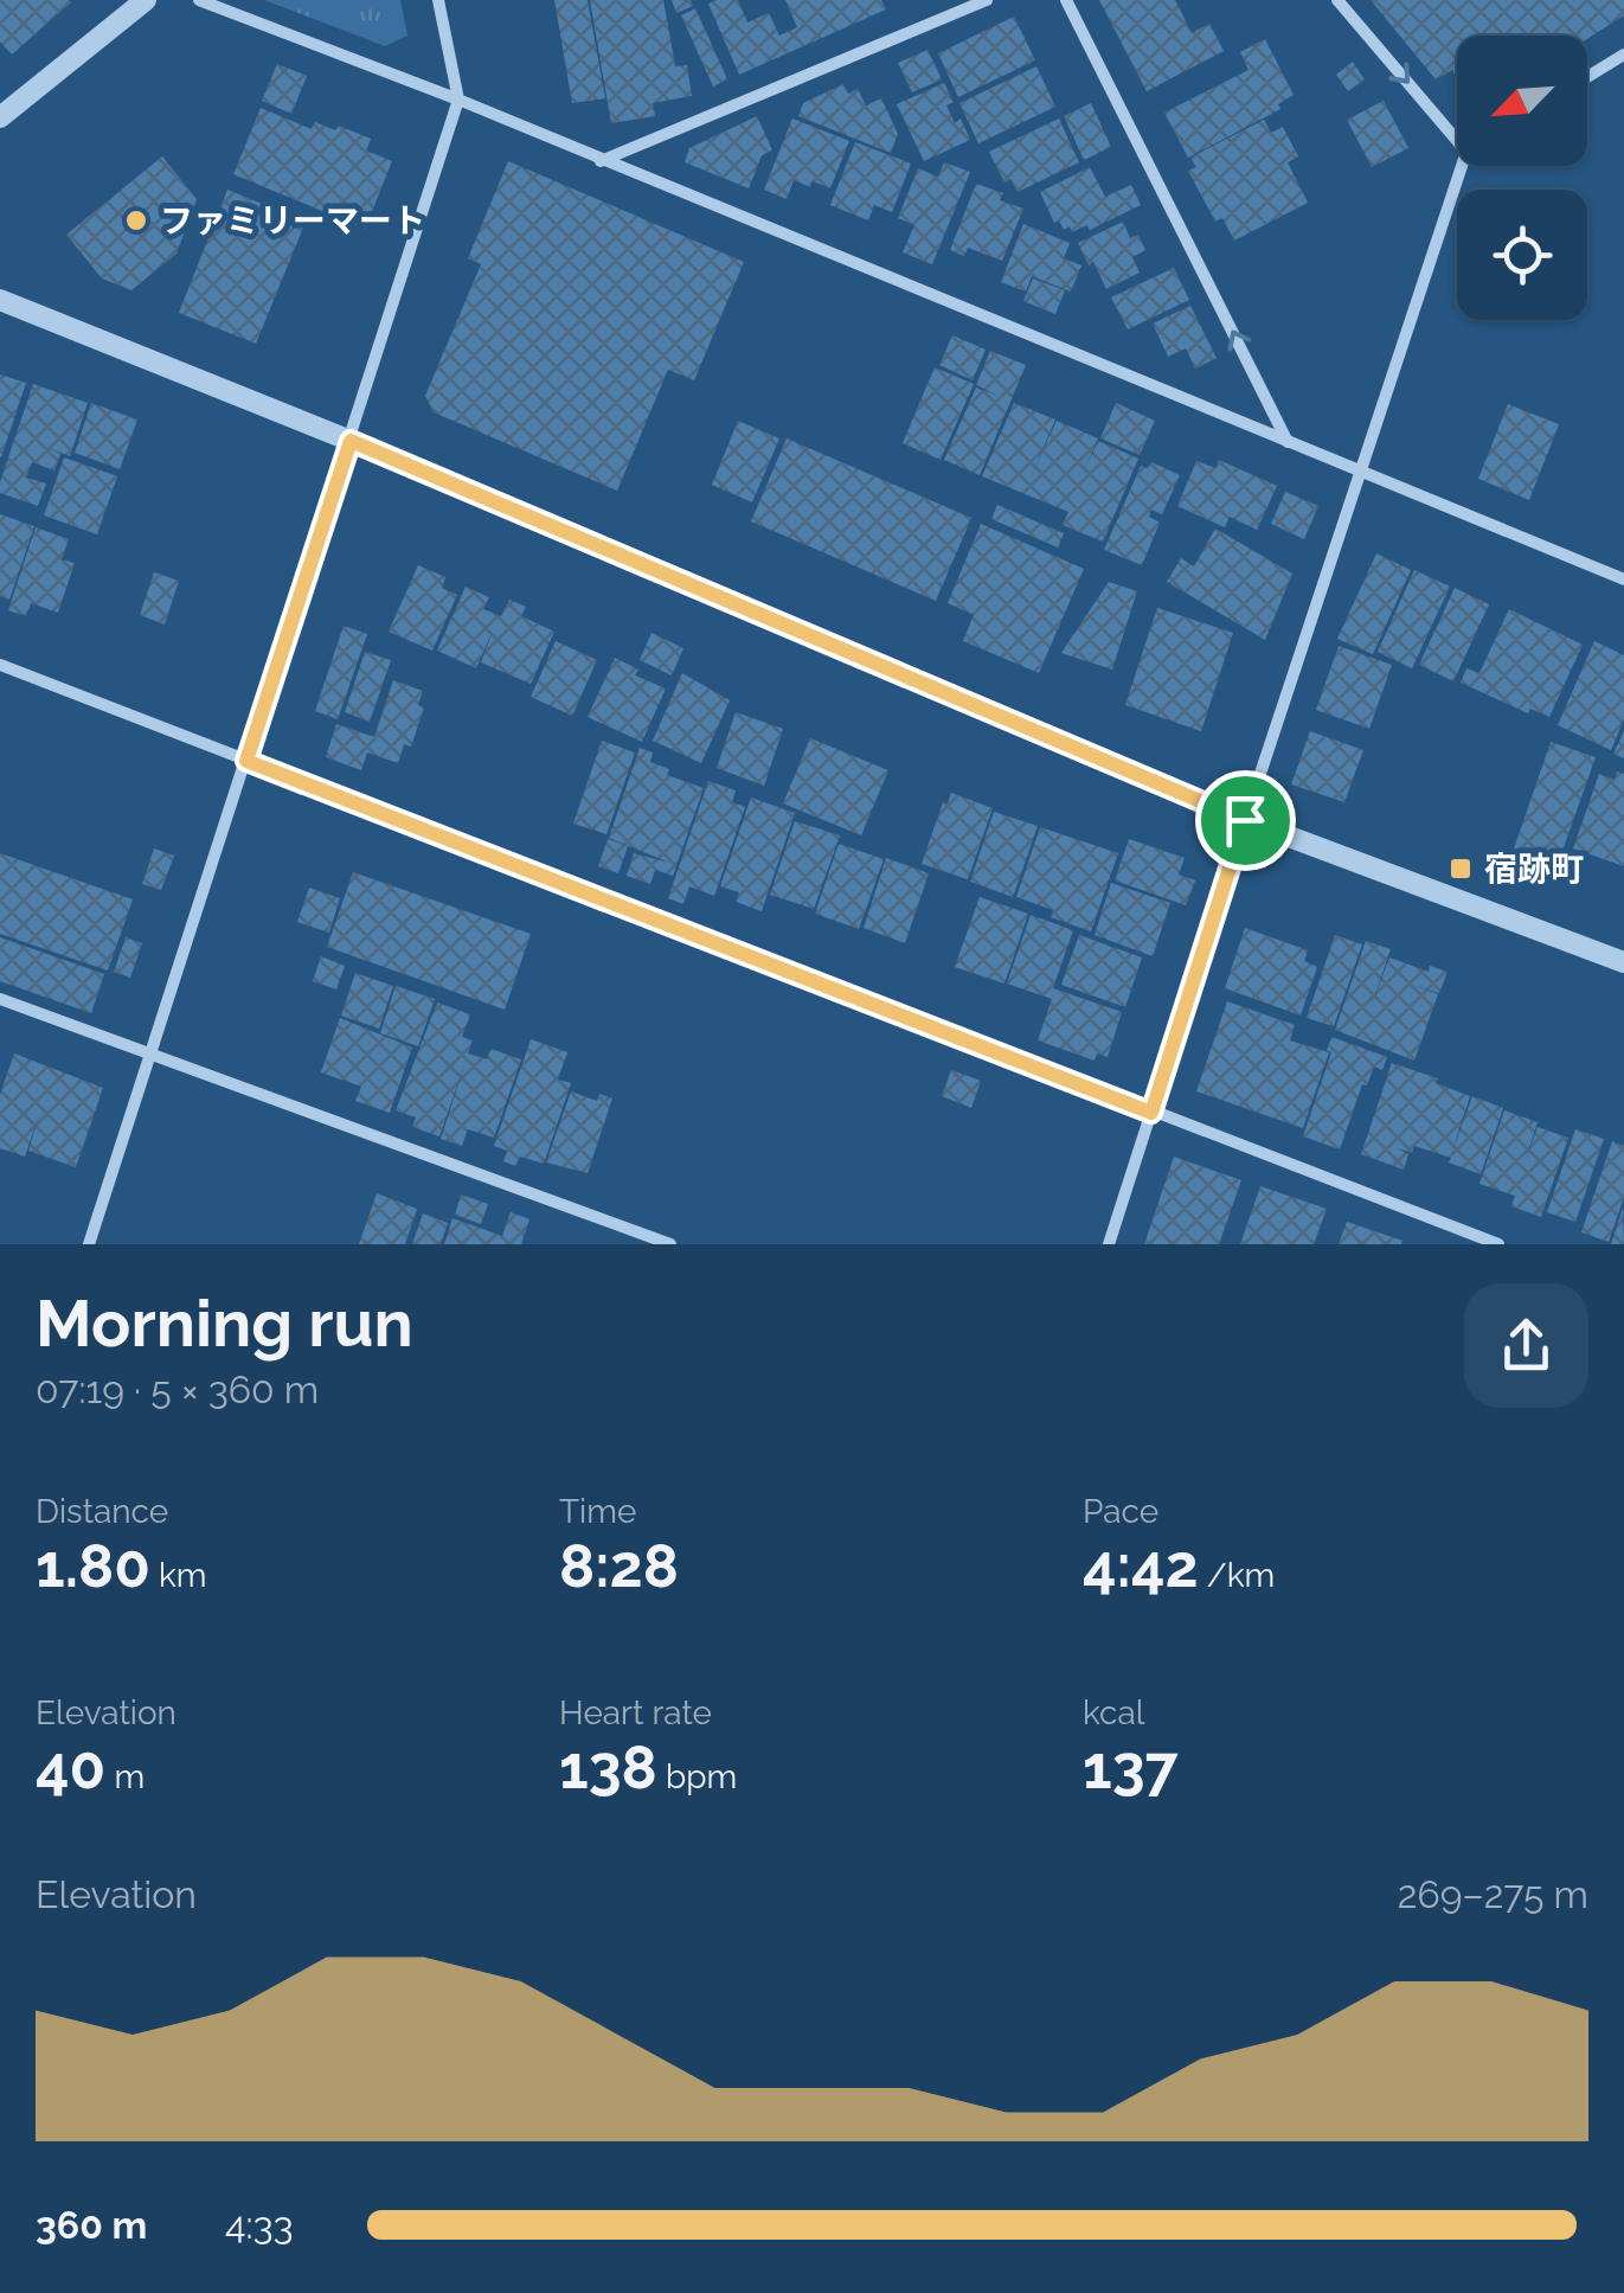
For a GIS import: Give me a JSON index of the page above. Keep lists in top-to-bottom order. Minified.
{"places":{"other":["ファミリーマート"],"transit":["宿跡町"]},"north":"bottom left","page":{"heading":["Morning run","07:19 · 5 × 360 m"],"stats":[["Distance","1.80 km"],["Time","8:28"],["Pace","4:42 /km"],["Elevation","40 m"],["Heart rate","138 bpm"],["kcal","137"]],"chart":["Elevation","269–275 m"],"list":[{"name":"360 m","note":"4:33"}]}}
